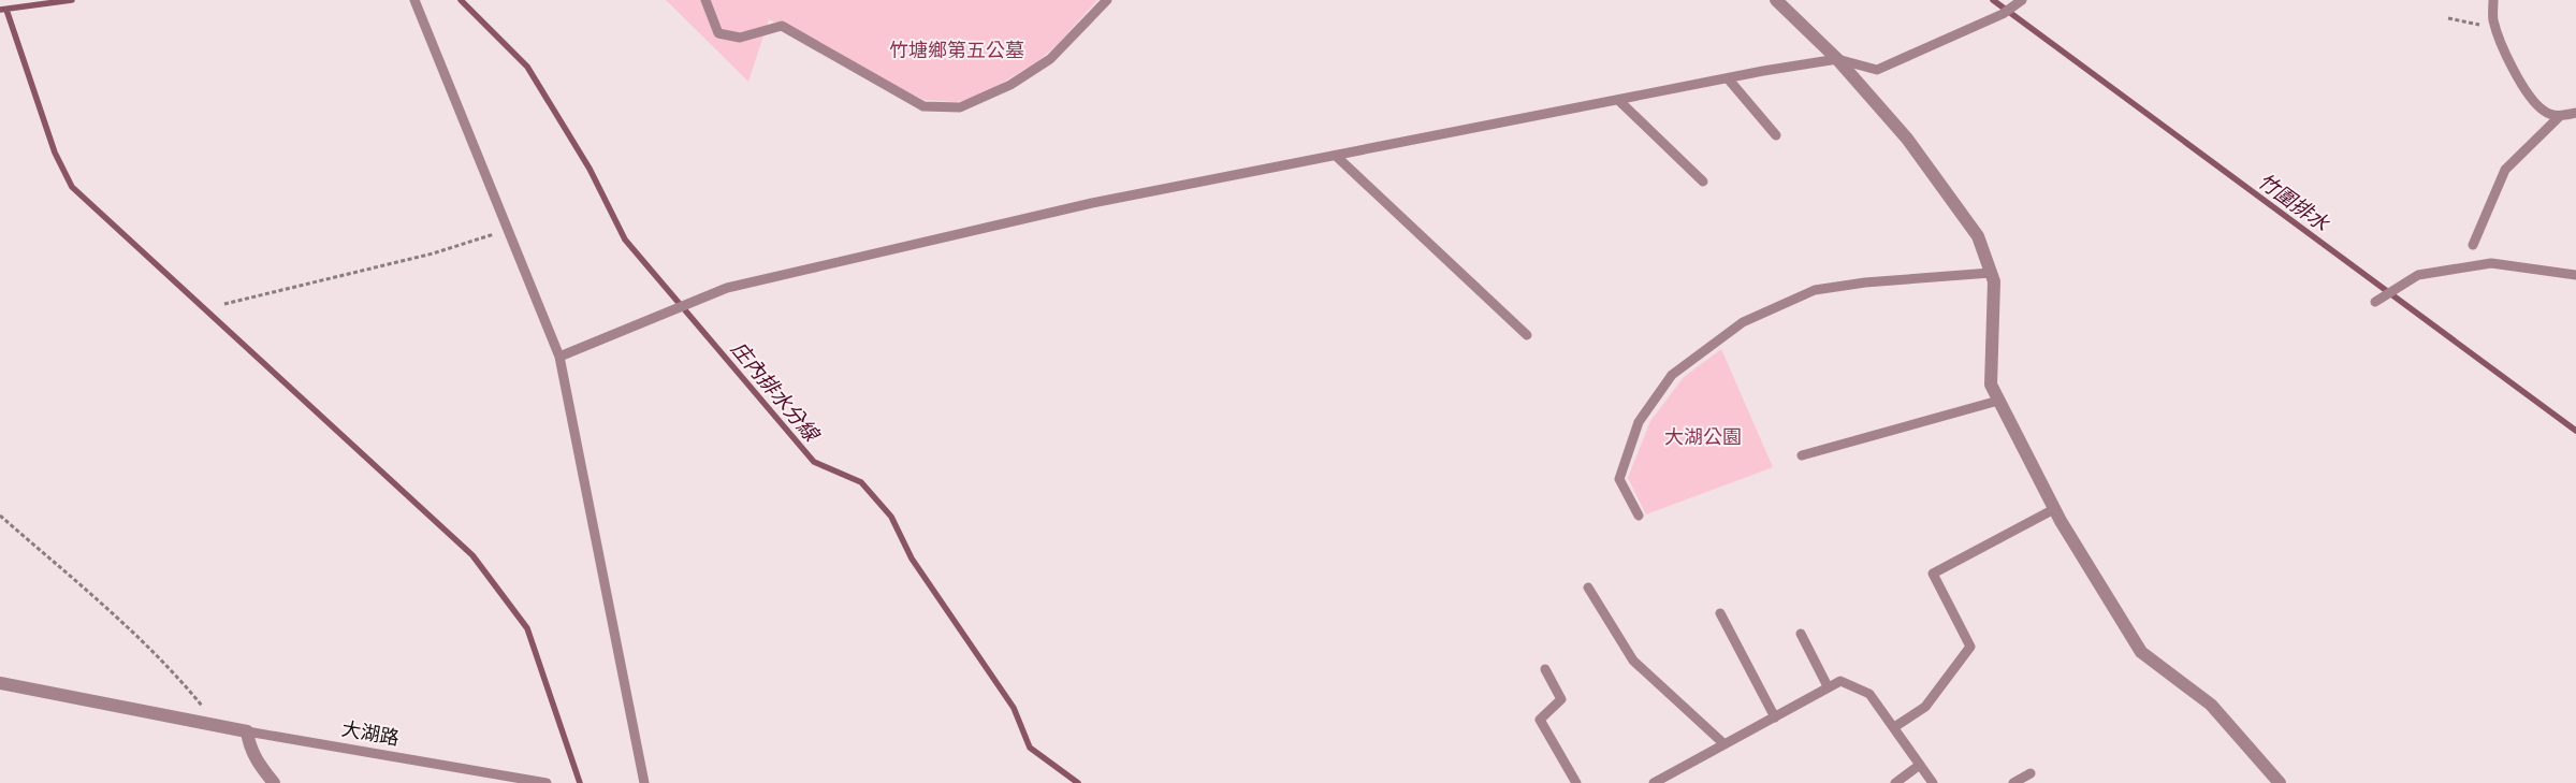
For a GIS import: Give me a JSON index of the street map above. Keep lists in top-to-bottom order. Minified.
{"streets":{"lane":["大湖路"]},"water":["竹圍排水","庄內排水分線"],"parks":["竹塘鄉第五公墓","大湖公園"]}
